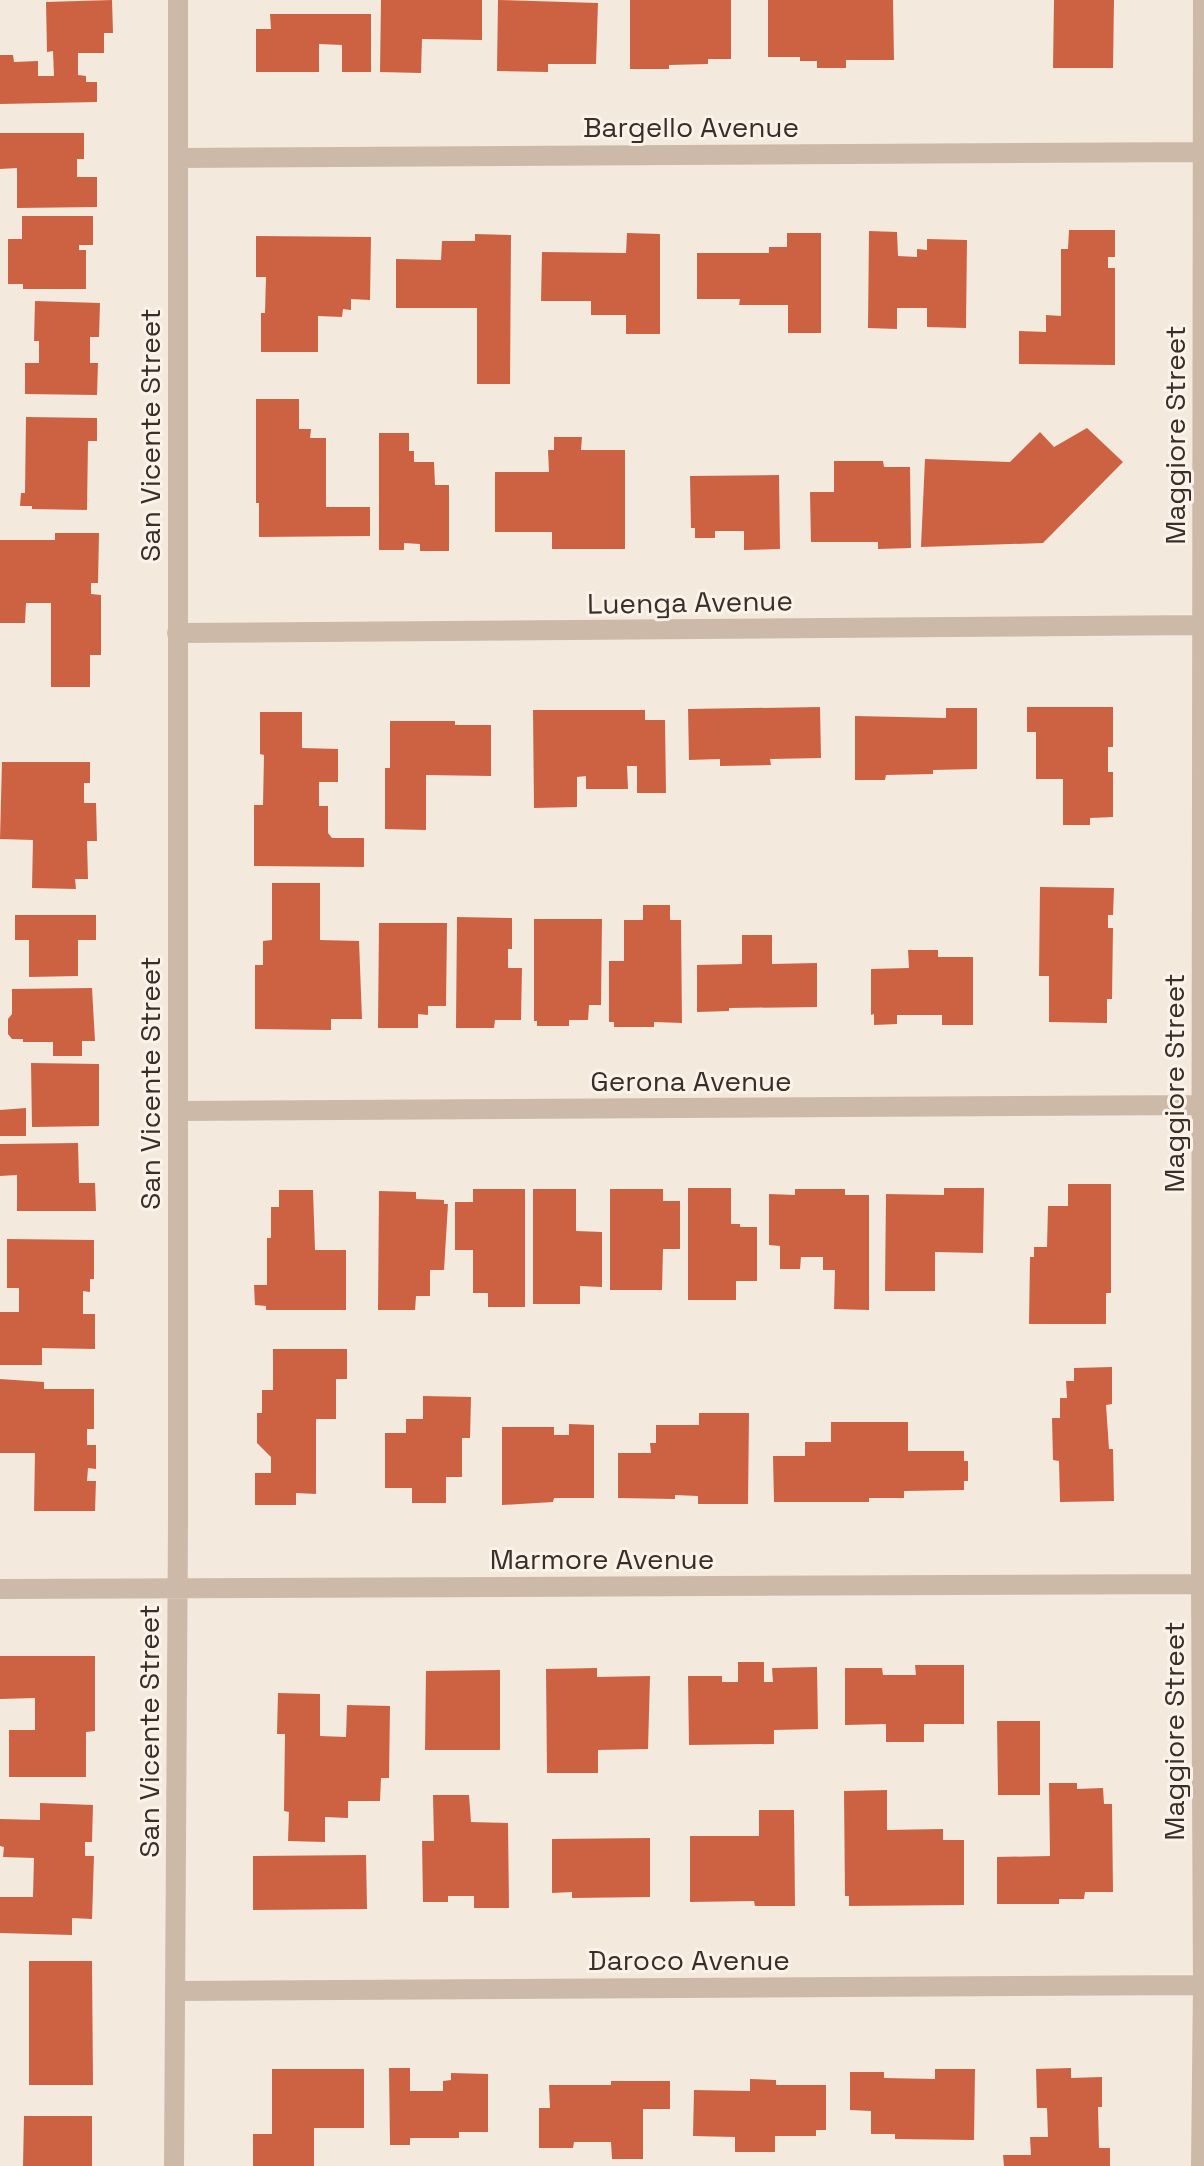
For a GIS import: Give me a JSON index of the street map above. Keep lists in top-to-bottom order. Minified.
{"streets":{"street":["Bargello Avenue","San Vicente Street","Maggiore Street","Luenga Avenue","Gerona Avenue","Marmore Avenue","Daroco Avenue"]},"crossings":[["Bargello Avenue","San Vicente Street"],["Bargello Avenue","Maggiore Street"],["San Vicente Street","Luenga Avenue"],["San Vicente Street","Gerona Avenue"],["San Vicente Street","Marmore Avenue"],["San Vicente Street","Daroco Avenue"],["Maggiore Street","Luenga Avenue"],["Maggiore Street","Gerona Avenue"],["Maggiore Street","Marmore Avenue"],["Maggiore Street","Daroco Avenue"]]}
